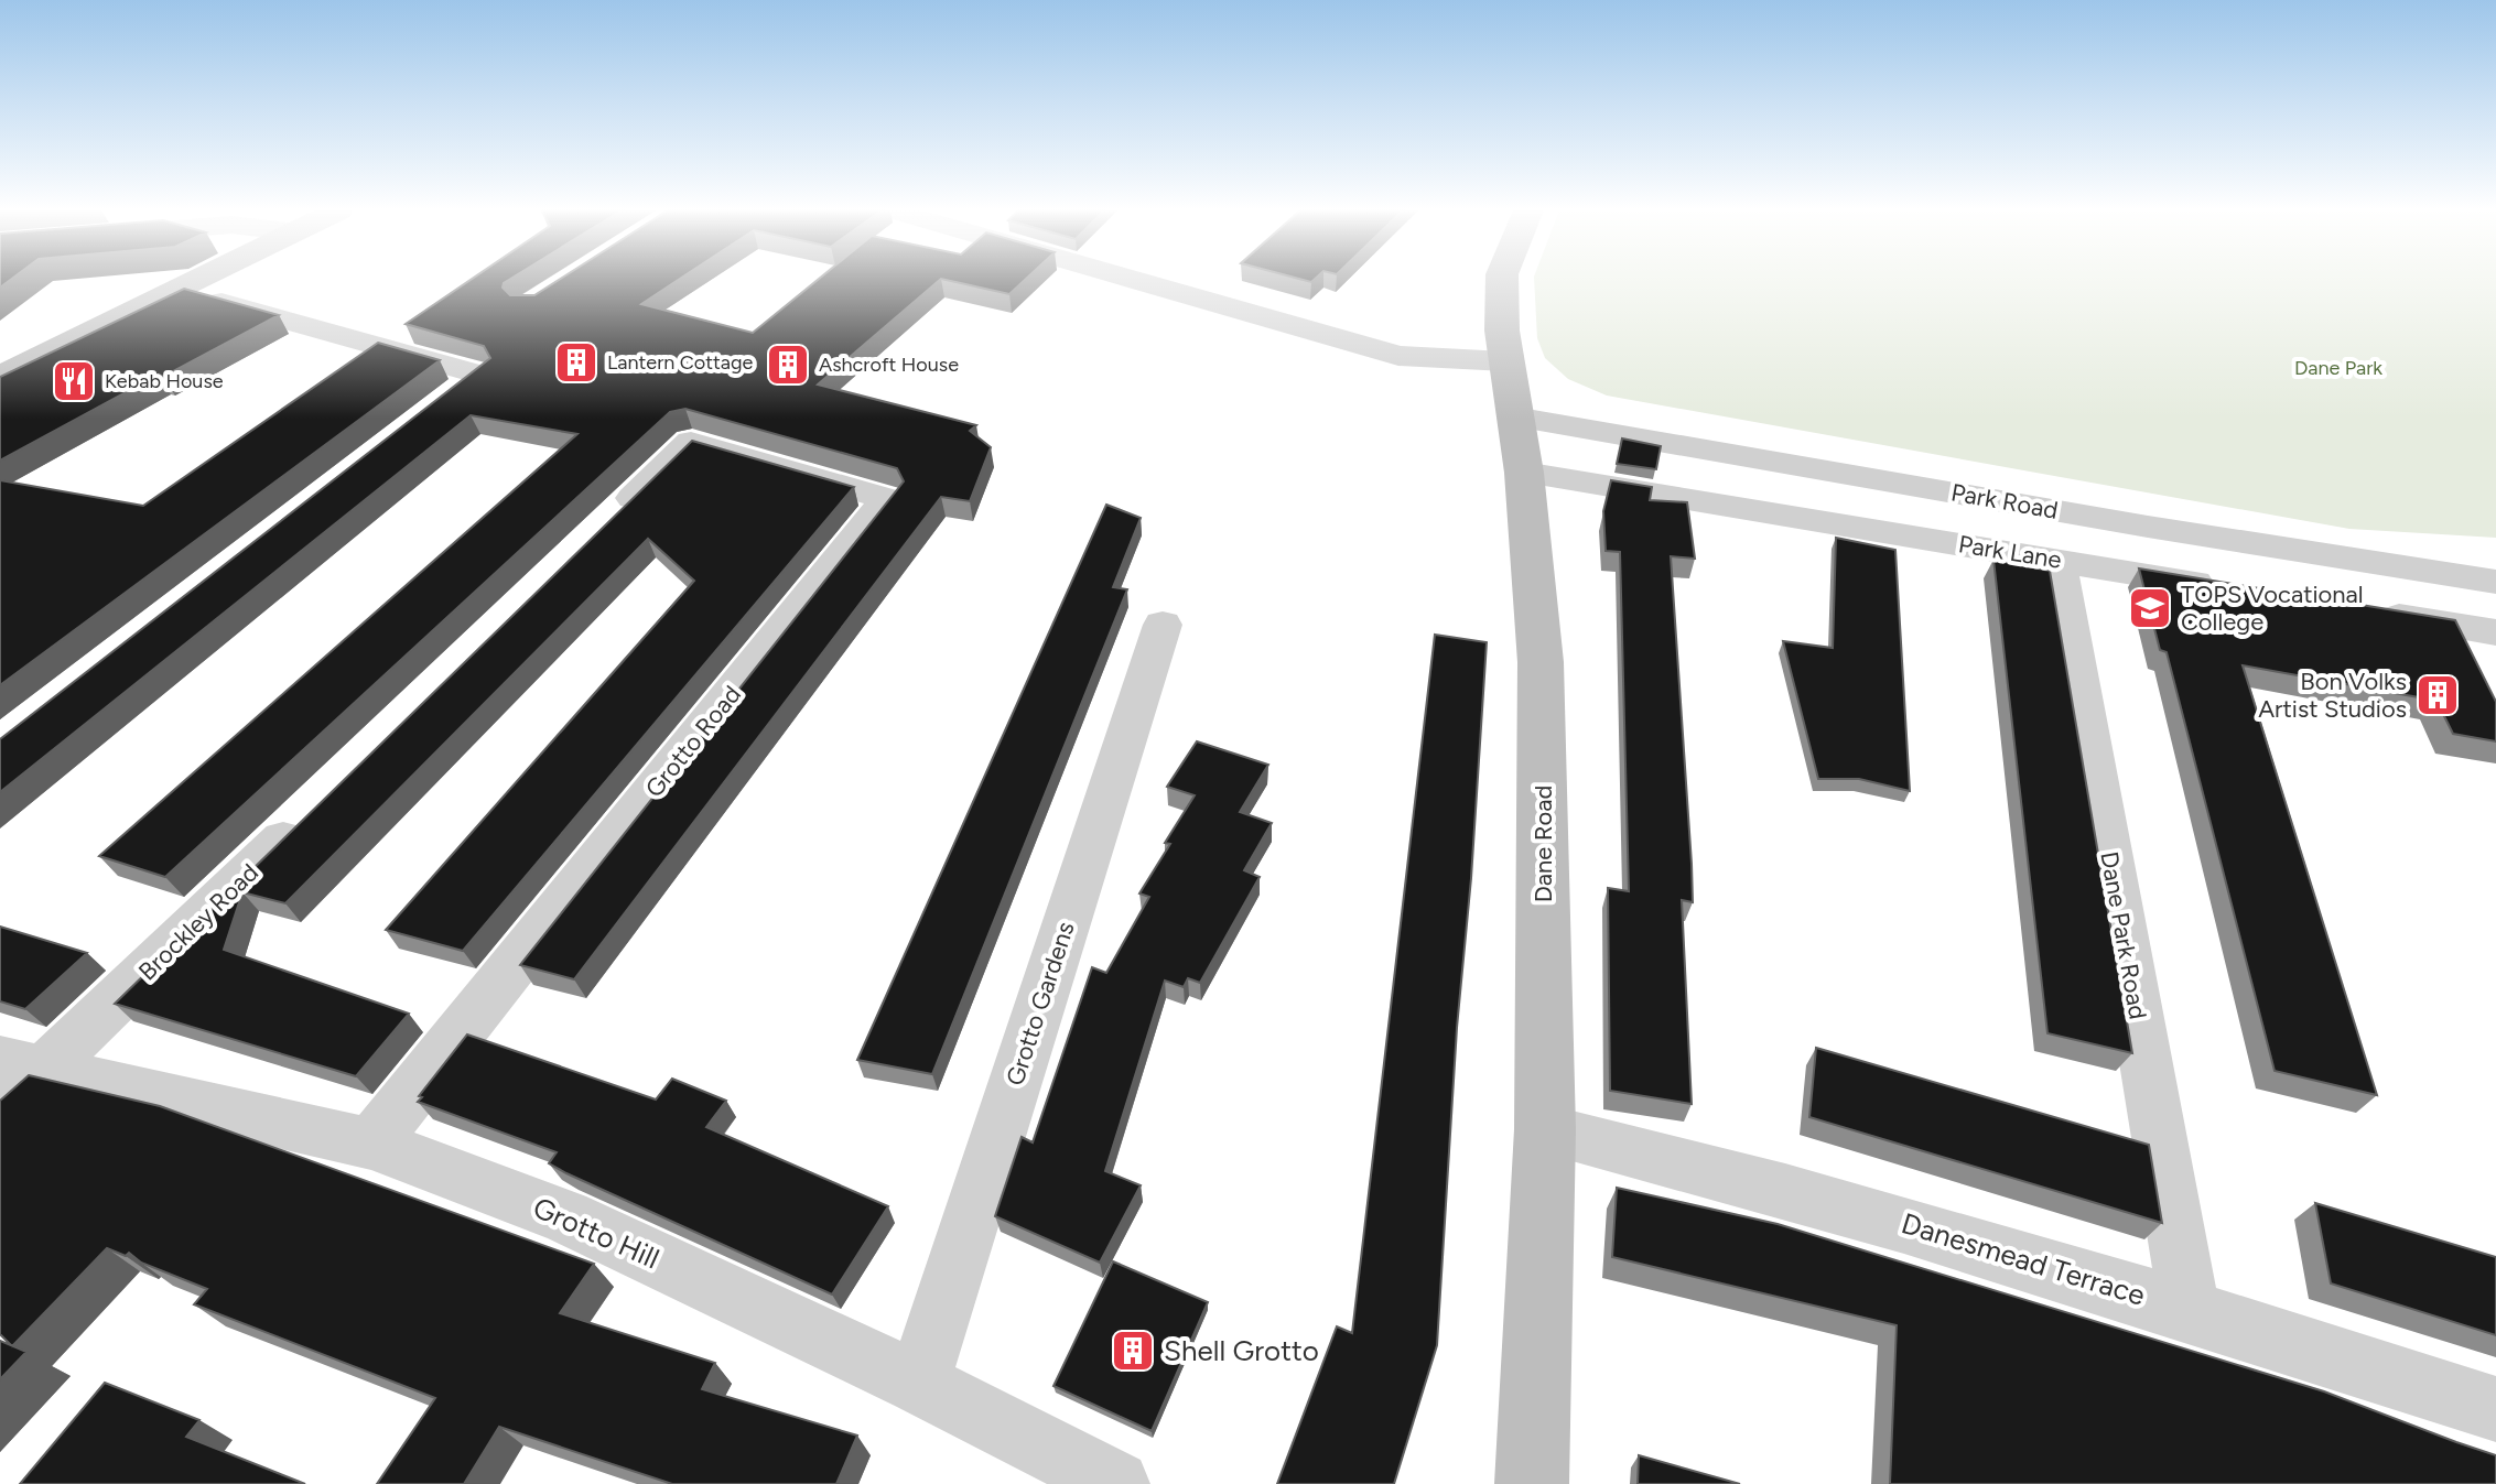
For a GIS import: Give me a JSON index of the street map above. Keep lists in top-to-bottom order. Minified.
{"streets":{"street":["Park Road","Park Lane","Grotto Road","Dane Road","Brockley Road","Dane Park Road","Grotto Gardens","Grotto Hill","Danesmead Terrace"]},"crossings":[["Park Road","Dane Road"],["Park Lane","Dane Road"],["Park Lane","Dane Park Road"],["Grotto Road","Grotto Hill"],["Dane Road","Danesmead Terrace"],["Brockley Road","Grotto Hill"],["Dane Park Road","Danesmead Terrace"],["Grotto Gardens","Grotto Hill"]],"parks":["Dane Park"],"places":{"building":["Lantern Cottage","Ashcroft House","Bon Volks Artist Studios","Shell Grotto"],"restaurant":["Kebab House"],"school or university":["TOPS Vocational College"]}}
